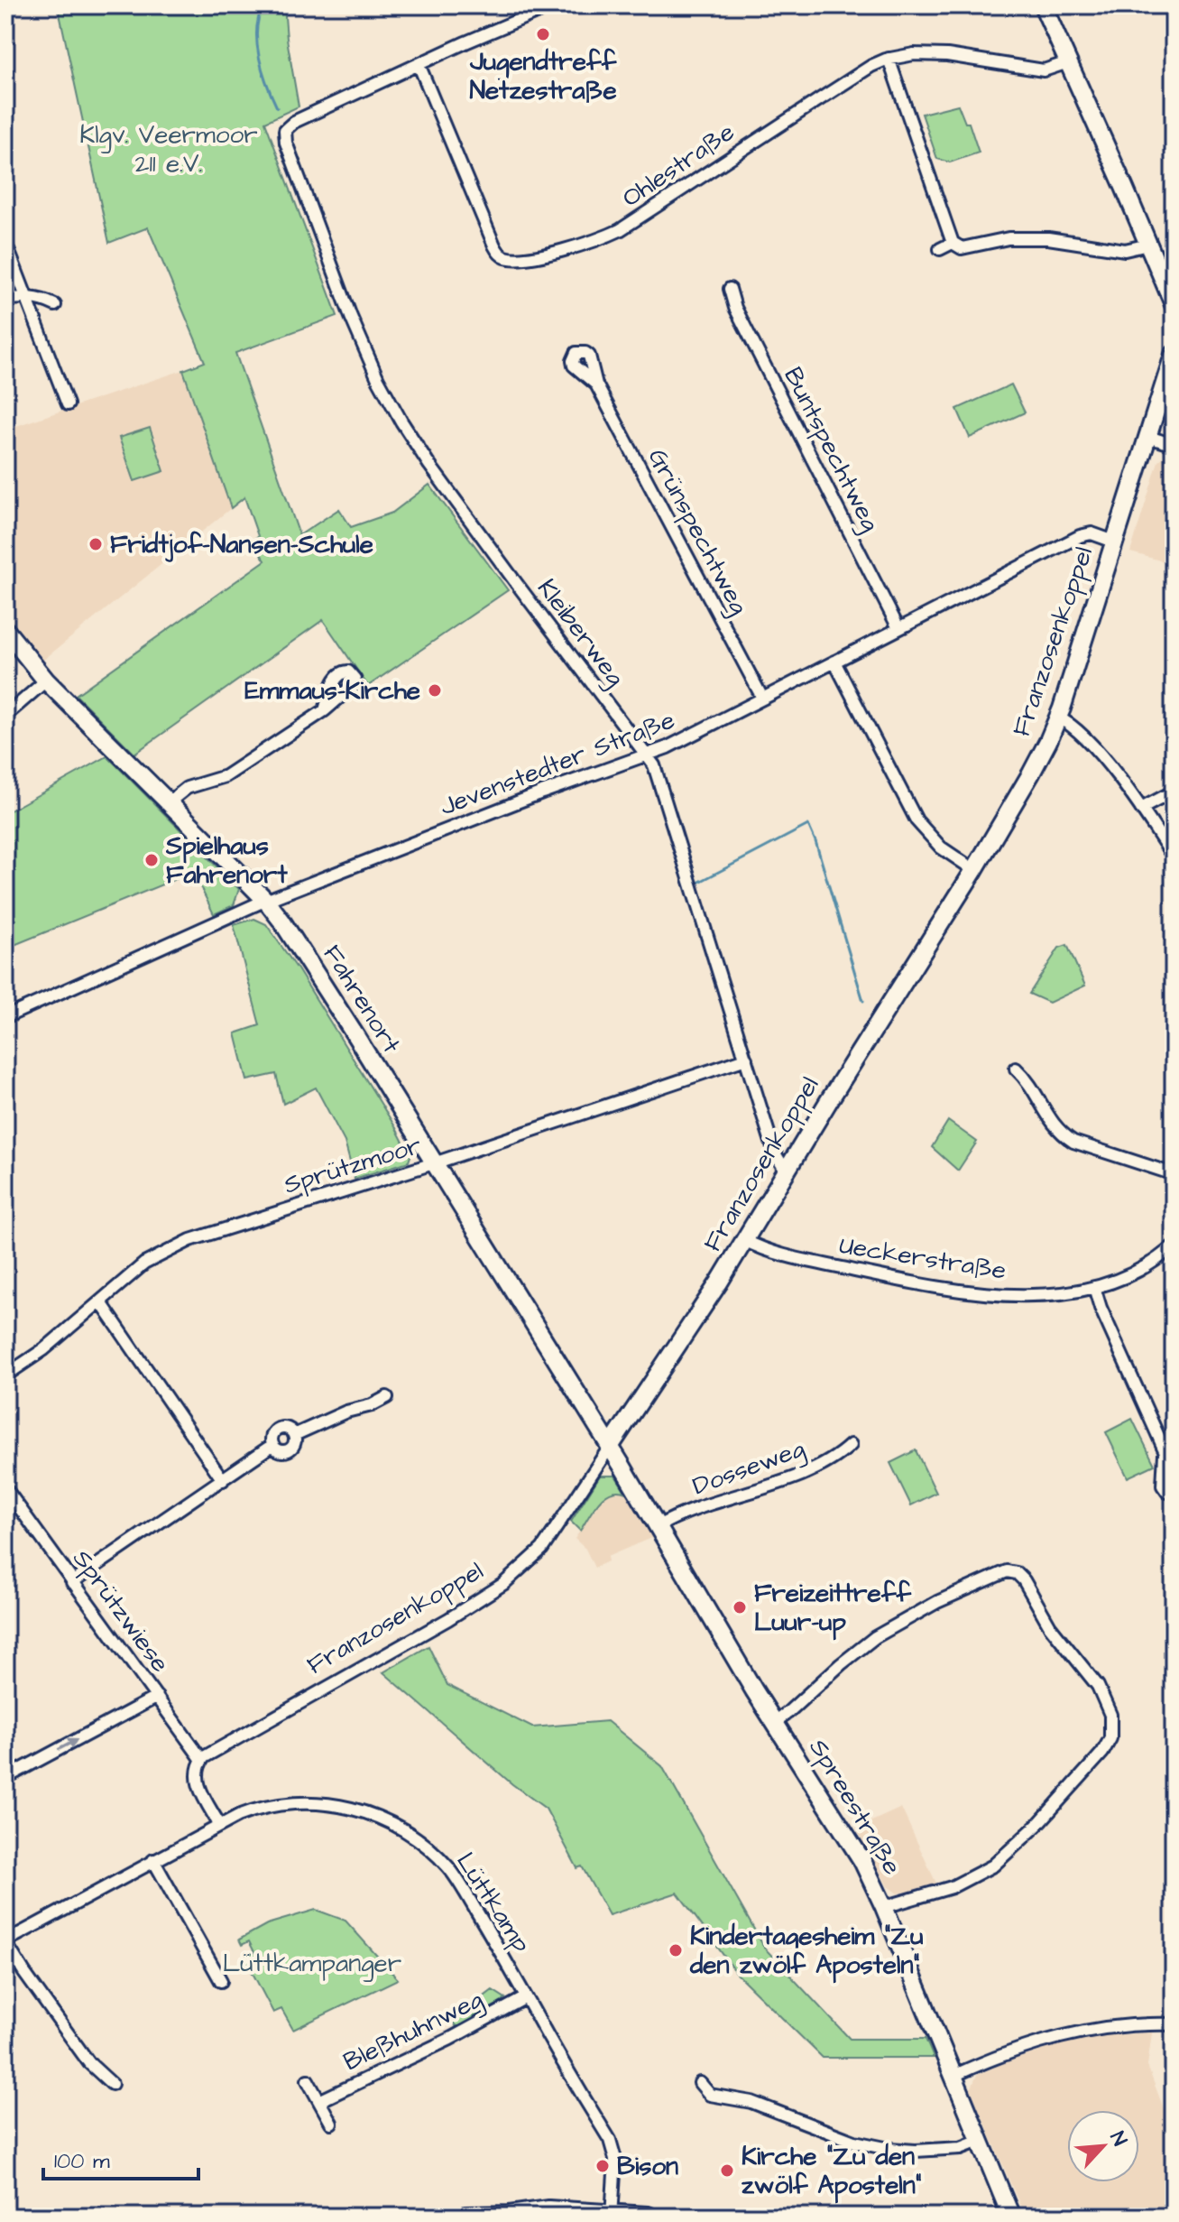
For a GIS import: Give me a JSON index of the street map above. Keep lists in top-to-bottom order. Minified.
{"streets":{"street":["Ohlestraße","Buntspechtweg","Grünspechtweg","Kleiberweg","Franzosenkoppel","Jevenstedter Straße","Fahrenort","Sprützmoor","Ueckerstraße","Dosseweg","Sprützwiese","Spreestraße","Lüttkamp","Bleßhuhnweg"]},"crossings":[["Ohlestraße","Kleiberweg"],["Buntspechtweg","Jevenstedter Straße"],["Grünspechtweg","Jevenstedter Straße"],["Kleiberweg","Franzosenkoppel"],["Kleiberweg","Jevenstedter Straße"],["Kleiberweg","Sprützmoor"],["Franzosenkoppel","Jevenstedter Straße"],["Franzosenkoppel","Fahrenort"],["Franzosenkoppel","Ueckerstraße"],["Franzosenkoppel","Sprützwiese"],["Franzosenkoppel","Spreestraße"],["Jevenstedter Straße","Fahrenort"],["Fahrenort","Sprützmoor"],["Fahrenort","Spreestraße"],["Dosseweg","Spreestraße"],["Lüttkamp","Bleßhuhnweg"]],"parks":["Klgv. Veermoor 211 e.V.","Lüttkampanger"],"places":["Jugendtreff Netzestraße","Fridtjof-Nansen-Schule","Emmaus-Kirche","Spielhaus Fahrenort","Freizeittreff Luur-up","Kindertagesheim \"Zu den zwölf Aposteln\"","Bison","Kirche \"Zu den zwölf Aposteln\""],"scale_bar":"100 m","north":"top right"}
